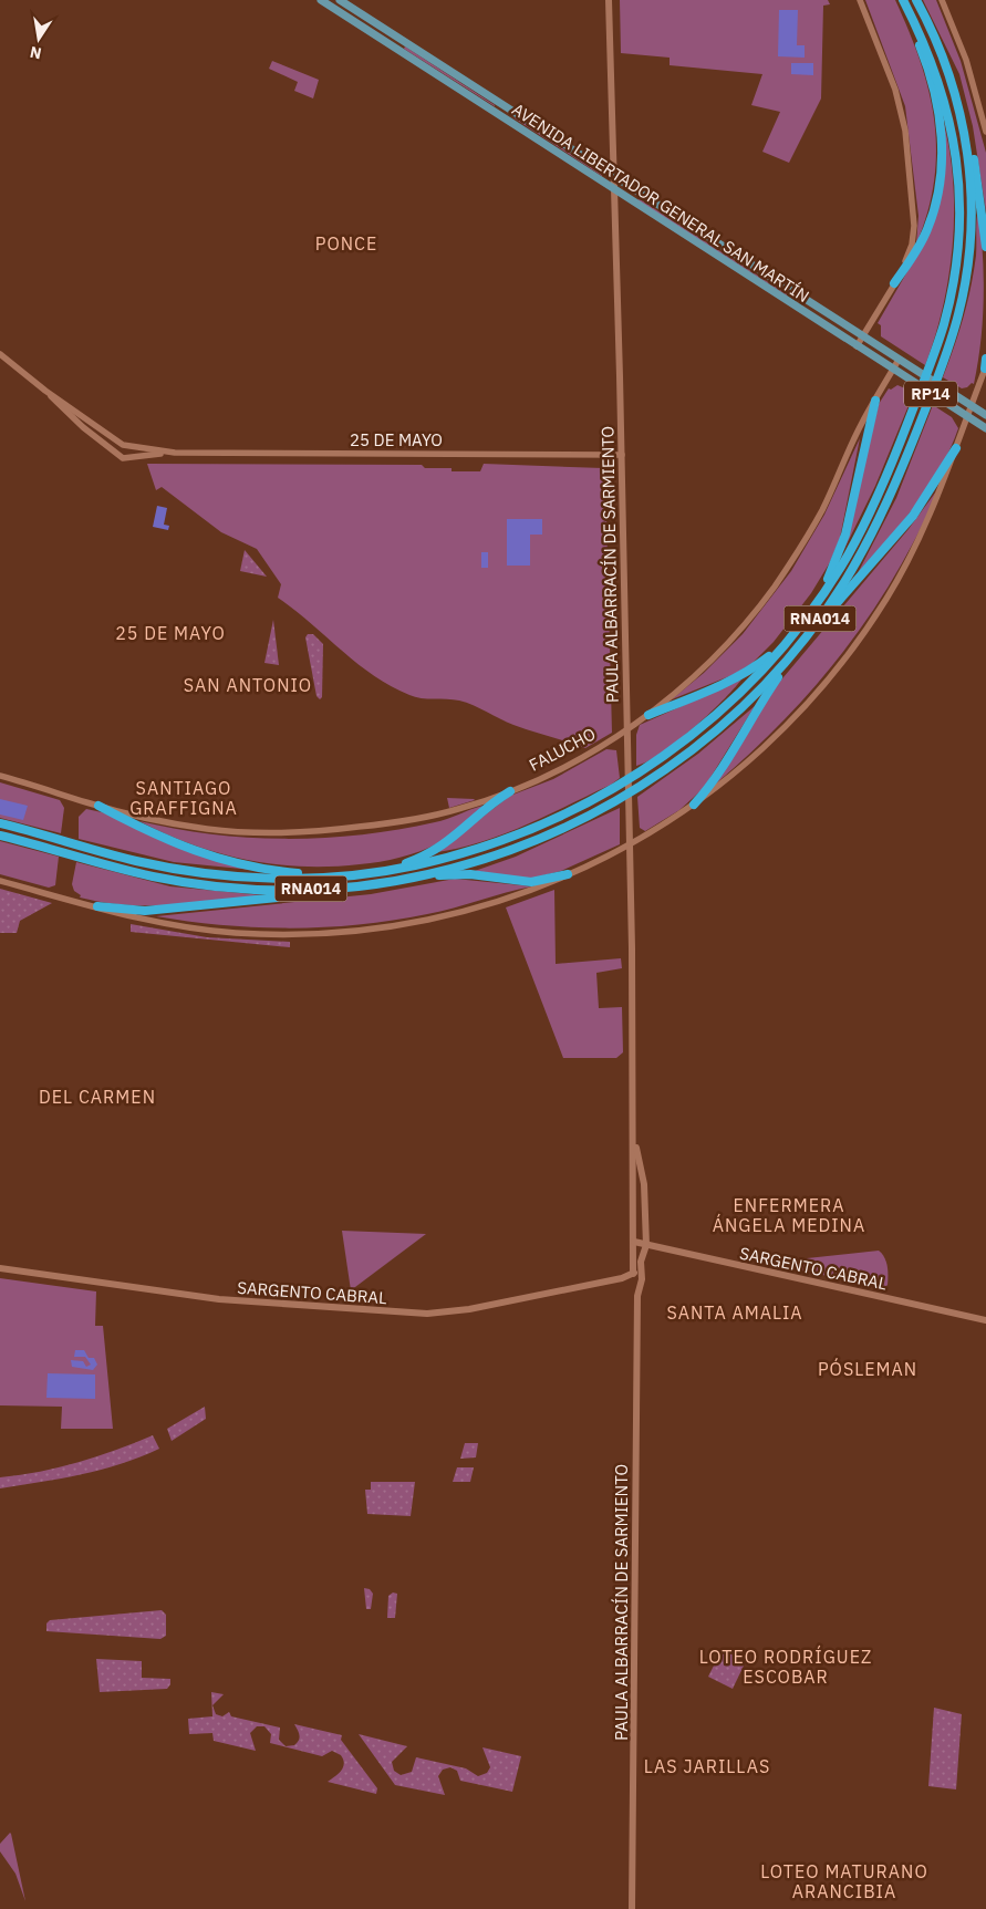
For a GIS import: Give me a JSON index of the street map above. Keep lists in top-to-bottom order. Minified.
{"streets":{"highway":["RNA014"],"main road":["AVENIDA LIBERTADOR GENERAL SAN MARTÍN","RP14","PAULA ALBARRACÍN DE SARMIENTO","SARGENTO CABRAL"],"street":["25 DE MAYO","FALUCHO"]},"crossings":[["AVENIDA LIBERTADOR GENERAL SAN MARTÍN","PAULA ALBARRACÍN DE SARMIENTO"],["AVENIDA LIBERTADOR GENERAL SAN MARTÍN","FALUCHO"],["25 DE MAYO","PAULA ALBARRACÍN DE SARMIENTO"],["PAULA ALBARRACÍN DE SARMIENTO","FALUCHO"],["PAULA ALBARRACÍN DE SARMIENTO","SARGENTO CABRAL"]],"districts":["PONCE","25 DE MAYO","SAN ANTONIO","SANTIAGO GRAFFIGNA","DEL CARMEN","ENFERMERA ÁNGELA MEDINA","SANTA AMALIA","PÓSLEMAN","LOTEO RODRÍGUEZ ESCOBAR","LAS JARILLAS","LOTEO MATURANO ARANCIBIA"],"north":"bottom"}
